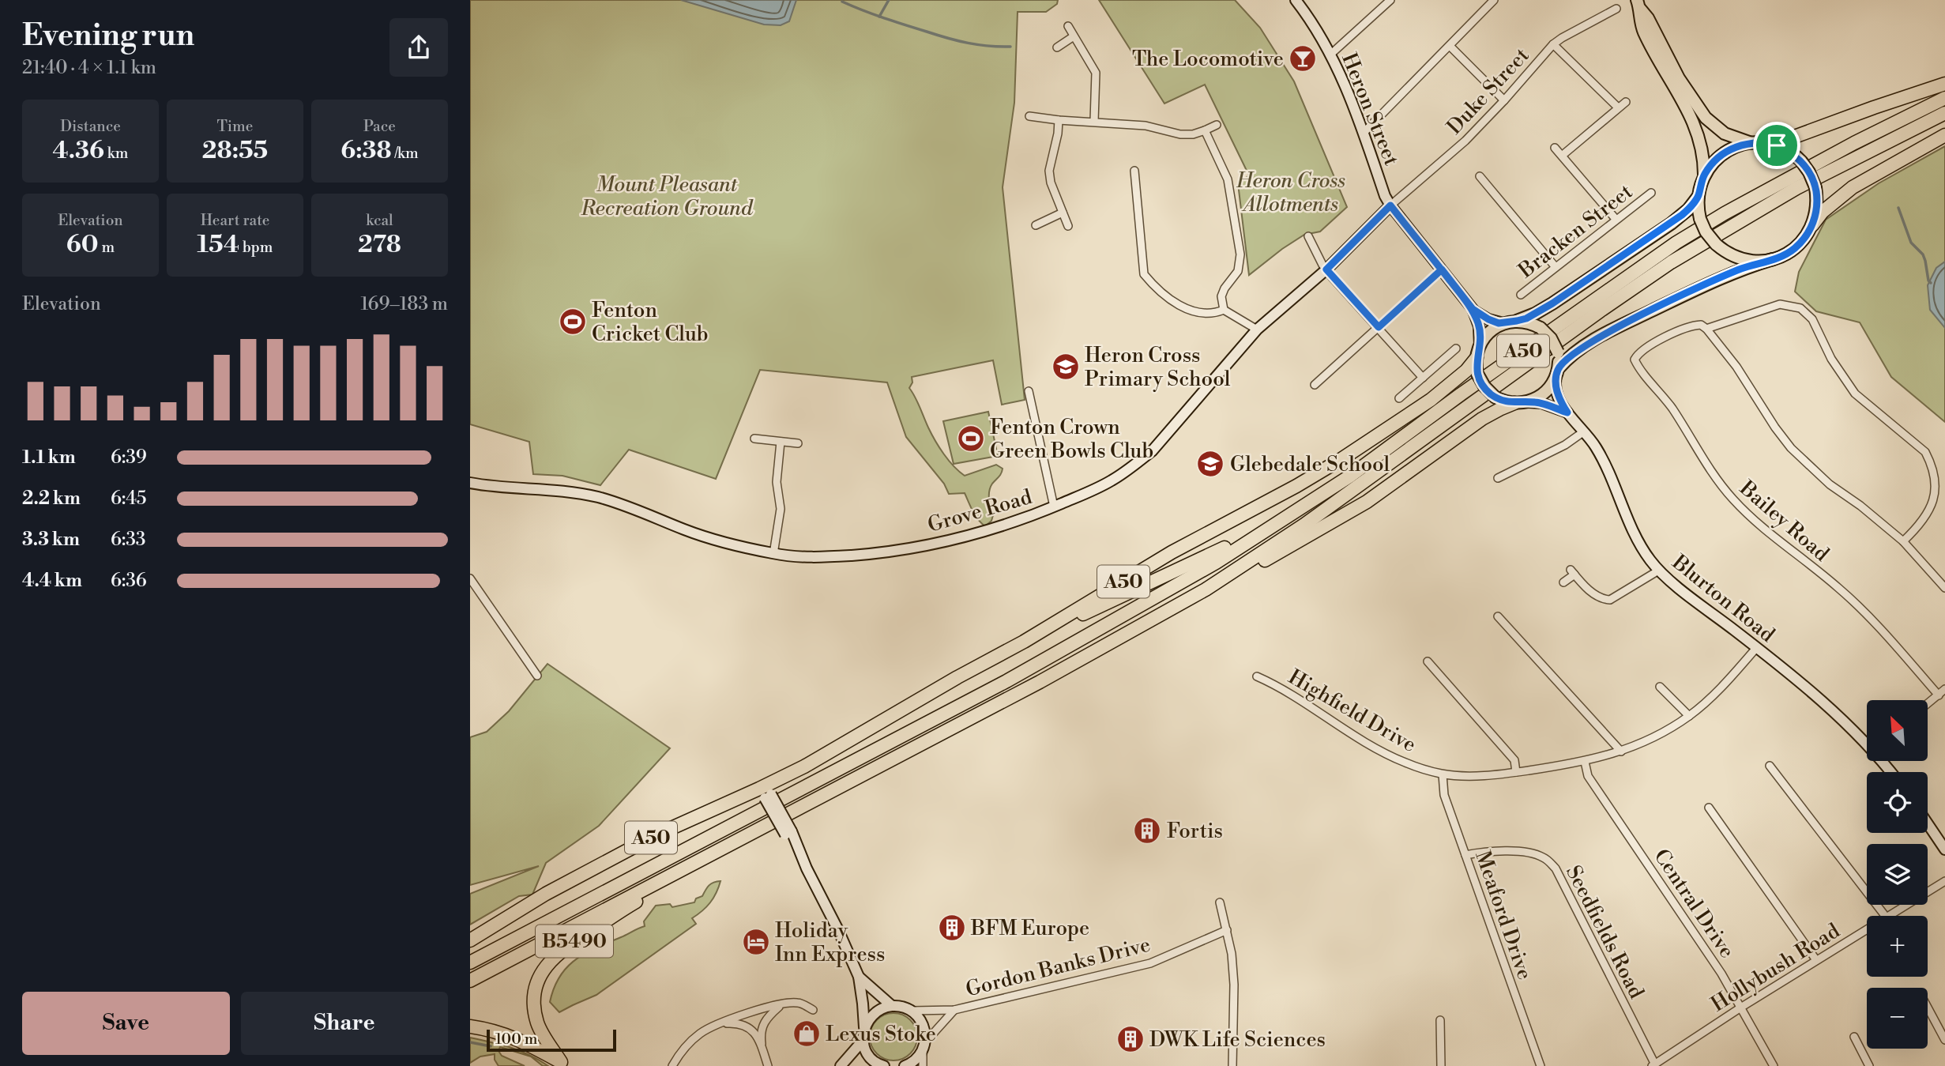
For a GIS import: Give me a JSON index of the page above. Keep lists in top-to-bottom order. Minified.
{"streets":{"highway":["A50","B5490"],"street":["Duke Street","Heron Street","Bracken Street","Grove Road","Bailey Road","Blurton Road","Highfield Drive","Central Drive","Meaford Drive","Seedfields Road","Gordon Banks Drive","Hollybush Road"]},"crossings":[["Duke Street","Heron Street"],["Duke Street","Grove Road"],["Heron Street","Grove Road"],["A50","Blurton Road"],["A50","B5490"],["Blurton Road","Highfield Drive"],["Highfield Drive","Central Drive"],["Highfield Drive","Meaford Drive"],["Central Drive","Hollybush Road"],["Meaford Drive","Seedfields Road"],["Seedfields Road","Hollybush Road"]],"parks":["Heron Cross Allotments","Mount Pleasant Recreation Ground"],"places":{"bar":["The Locomotive"],"sports":["Fenton Cricket Club","Fenton Crown Green Bowls Club"],"school or university":["Heron Cross Primary School","Glebedale School"],"building":["Fortis","BFM Europe","DWK Life Sciences"],"hotel":["Holiday Inn Express"],"shop":["Lexus Stoke"]},"scale_bar":"100 m","north":"top left","page":{"heading":["Evening run","21:40 · 4 × 1.1 km"],"stats":[["Distance","4.36 km"],["Time","28:55"],["Pace","6:38 /km"],["Elevation","60 m"],["Heart rate","154 bpm"],["kcal","278"]],"chart":["Elevation","169–183 m"],"list":[{"name":"1.1 km","note":"6:39"},{"name":"2.2 km","note":"6:45"},{"name":"3.3 km","note":"6:33"},{"name":"4.4 km","note":"6:36"}],"map_buttons":["+","−"],"buttons":["Save","Share"],"scale":"100 m"}}
